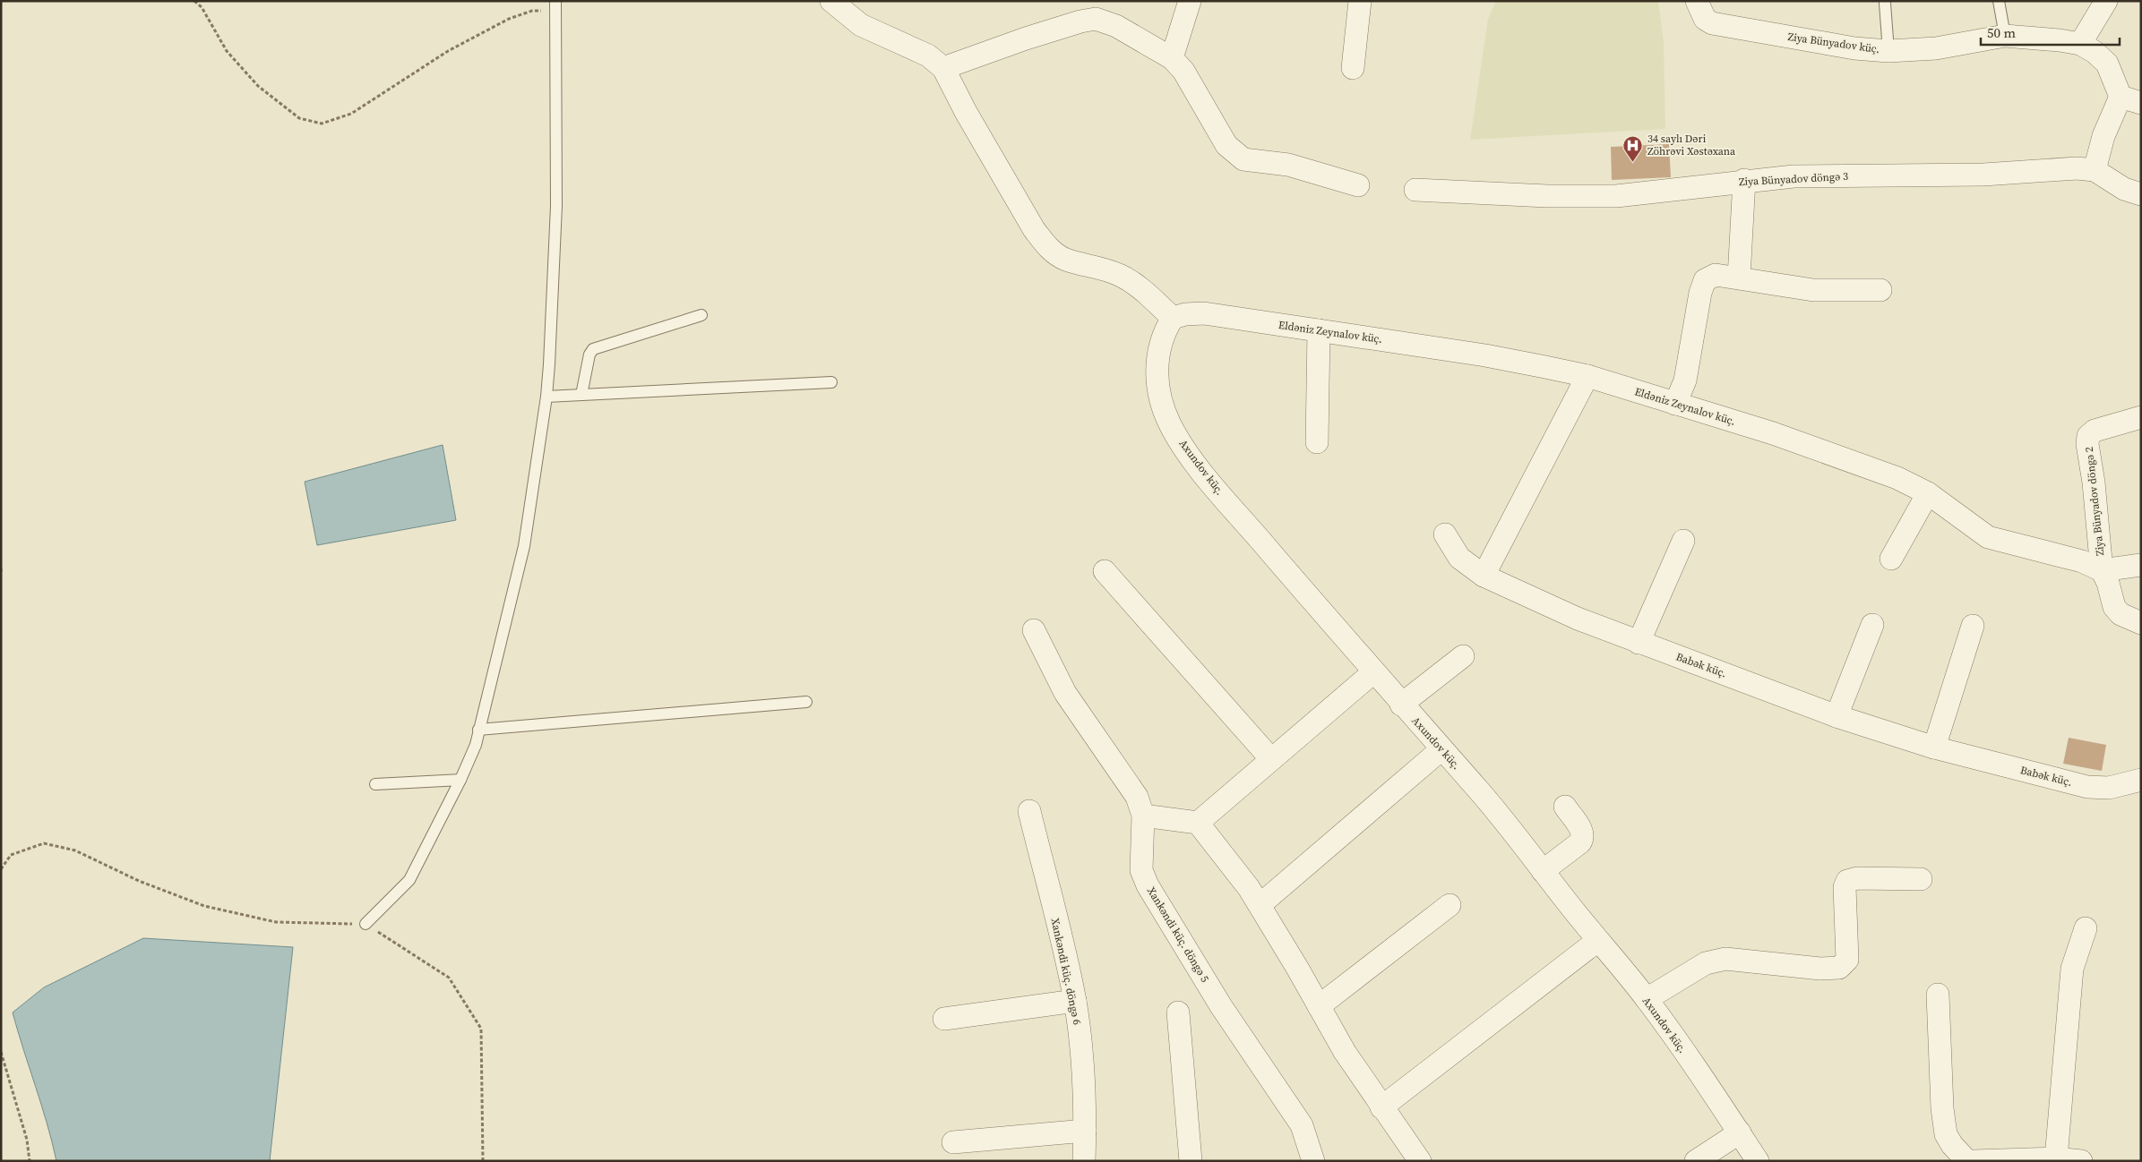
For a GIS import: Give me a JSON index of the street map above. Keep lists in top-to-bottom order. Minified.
{"streets":{"street":["Ziya Bünyadov küç.","Ziya Bünyadov döngə 3","Eldəniz Zeynalov küç.","Axundov küç.","Ziya Bünyadov döngə 2","Babək küç.","Xankəndi küç. döngə 5","Xankəndi küç. döngə 6"]},"crossings":[["Eldəniz Zeynalov küç.","Axundov küç."],["Eldəniz Zeynalov küç.","Ziya Bünyadov döngə 2"]],"places":{"hospital":["34 saylı Dəri Zöhrəvi Xəstəxana"]},"scale_bar":"50 m"}
